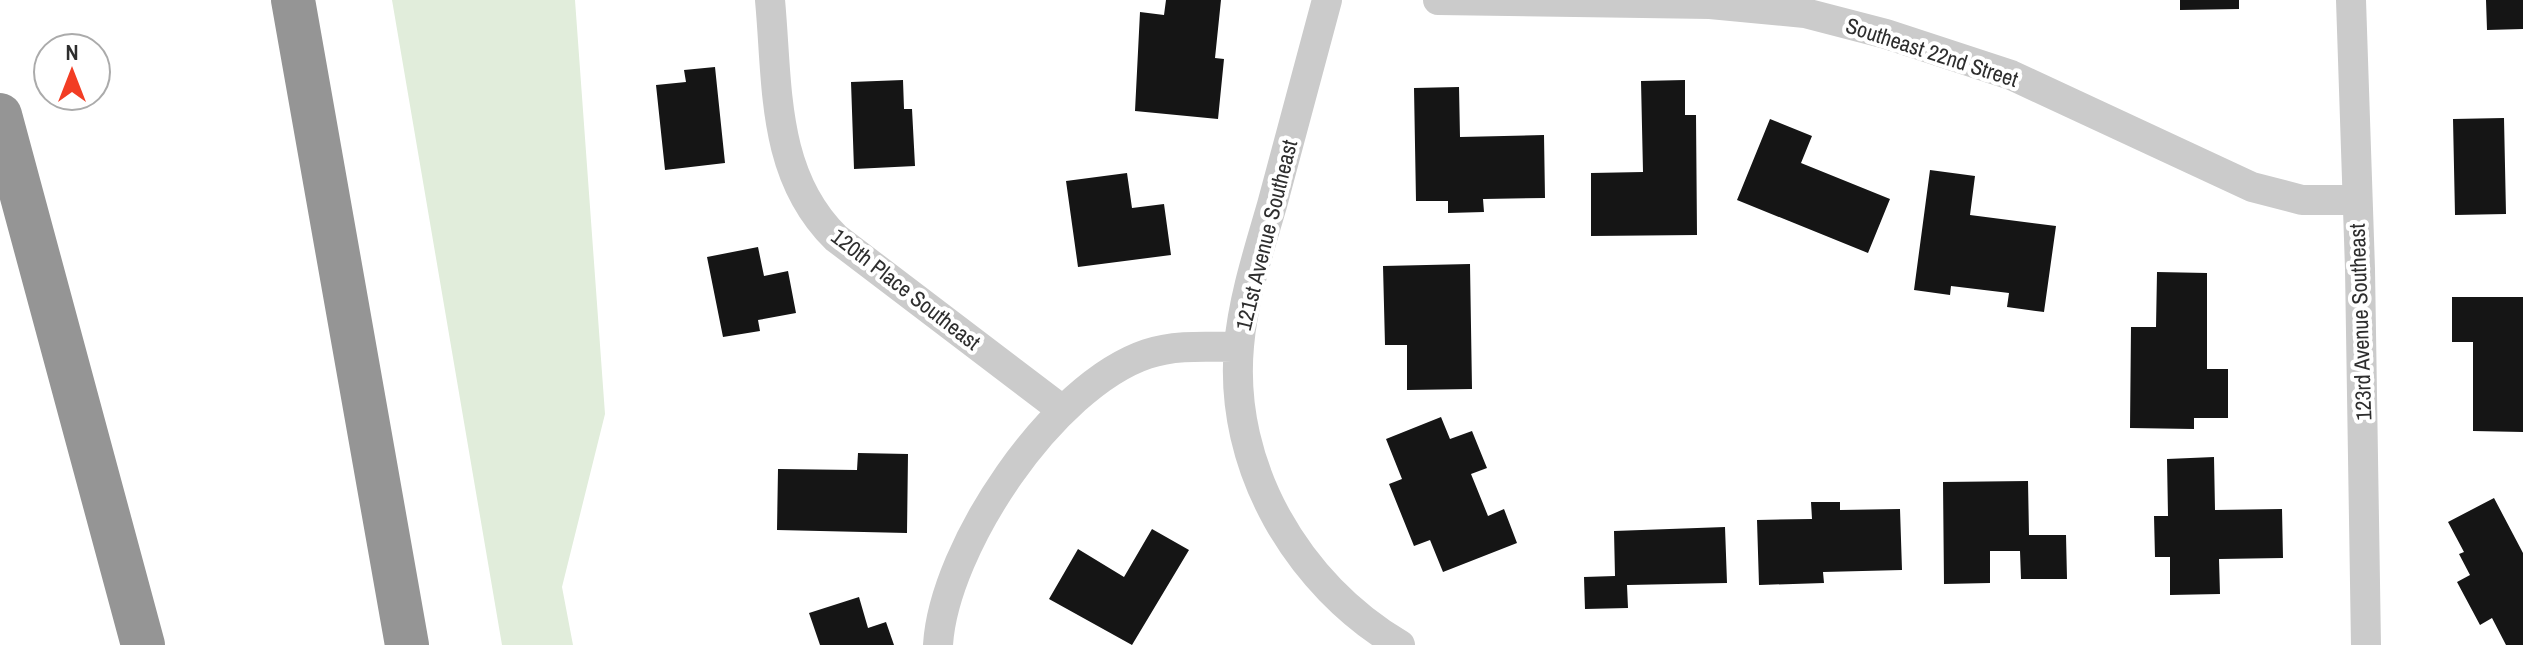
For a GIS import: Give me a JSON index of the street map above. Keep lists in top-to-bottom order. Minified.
{"streets":{"street":["Southeast 22nd Street","121st Avenue Southeast","120th Place Southeast","123rd Avenue Southeast"]},"crossings":[["Southeast 22nd Street","123rd Avenue Southeast"],["121st Avenue Southeast","120th Place Southeast"]],"north":"top"}
